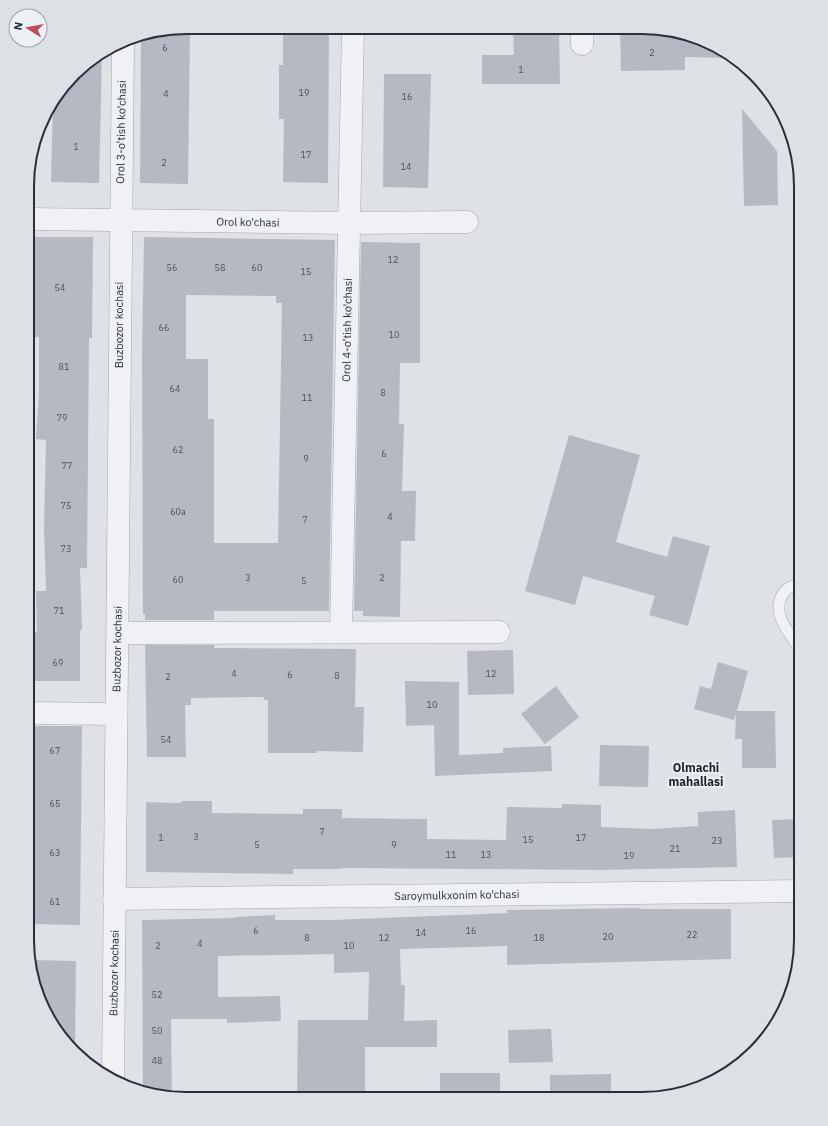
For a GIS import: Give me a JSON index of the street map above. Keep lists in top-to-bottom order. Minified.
{"streets":{"street":["Orol 3-o'tish ko'chasi","Orol ko'chasi","Buzbozor kochasi","Orol 4-o'tish ko'chasi","Saroymulkxonim ko'chasi"]},"crossings":[["Orol 3-o'tish ko'chasi","Orol ko'chasi"],["Orol 3-o'tish ko'chasi","Buzbozor kochasi"],["Orol ko'chasi","Buzbozor kochasi"],["Orol ko'chasi","Orol 4-o'tish ko'chasi"],["Buzbozor kochasi","Saroymulkxonim ko'chasi"]],"districts":["Olmachi mahallasi"],"house_numbers":["6","2","1","19","4","16","1","17","2","14","12","56","58","60","15","54","66","10","13","81","64","8","11","79","62","6","9","77","75","60a","4","7","73","3","2","60","5","71","69","4","12","6","8","2","10","54","67","65","7","3","1","17","15","23","5","9","21","63","11","13","19","61","6","16","14","22","20","8","12","18","4","2","10","52","50","48"],"north":"left"}
